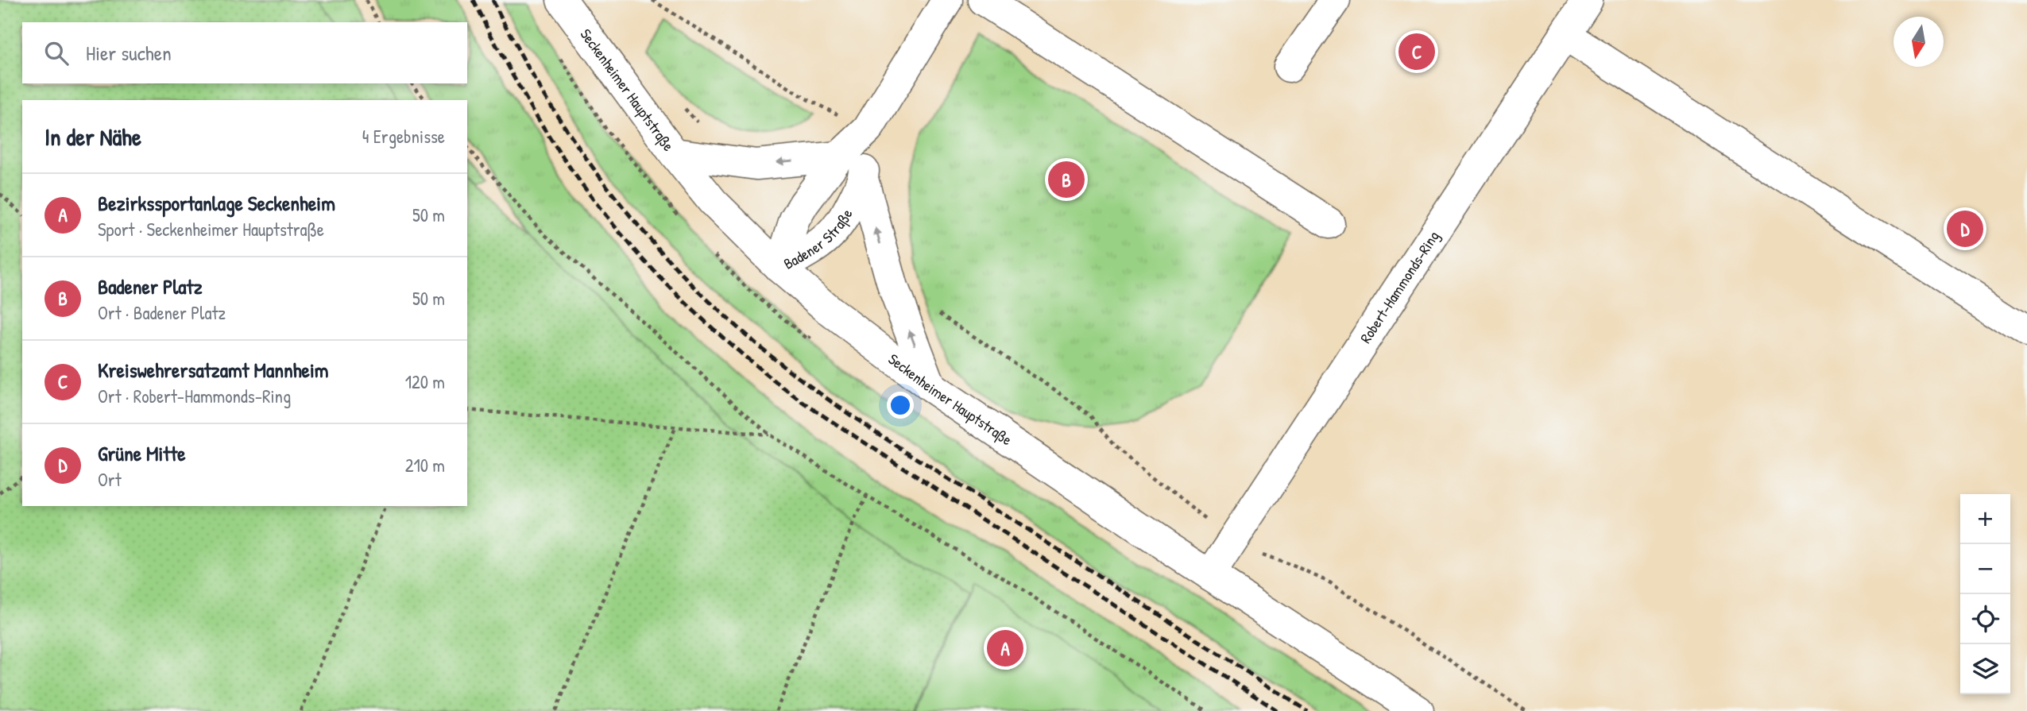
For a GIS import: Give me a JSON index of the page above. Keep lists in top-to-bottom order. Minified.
{"streets":{"street":["Seckenheimer Hauptstraße","Badener Straße","Robert-Hammonds-Ring"]},"crossings":[["Seckenheimer Hauptstraße","Badener Straße"],["Seckenheimer Hauptstraße","Robert-Hammonds-Ring"]],"north":"bottom","page":{"search":"Hier suchen","pins":["C","B","D","A"],"heading":["In der Nähe","4 Ergebnisse"],"list":[{"mark":"A","name":"Bezirkssportanlage Seckenheim","note":"Sport · Seckenheimer Hauptstraße","value":"50 m"},{"mark":"B","name":"Badener Platz","note":"Ort · Badener Platz","value":"50 m"},{"mark":"C","name":"Kreiswehrersatzamt Mannheim","note":"Ort · Robert-Hammonds-Ring","value":"120 m"},{"mark":"D","name":"Grüne Mitte","note":"Ort","value":"210 m"}],"map_buttons":["+","−"]}}
